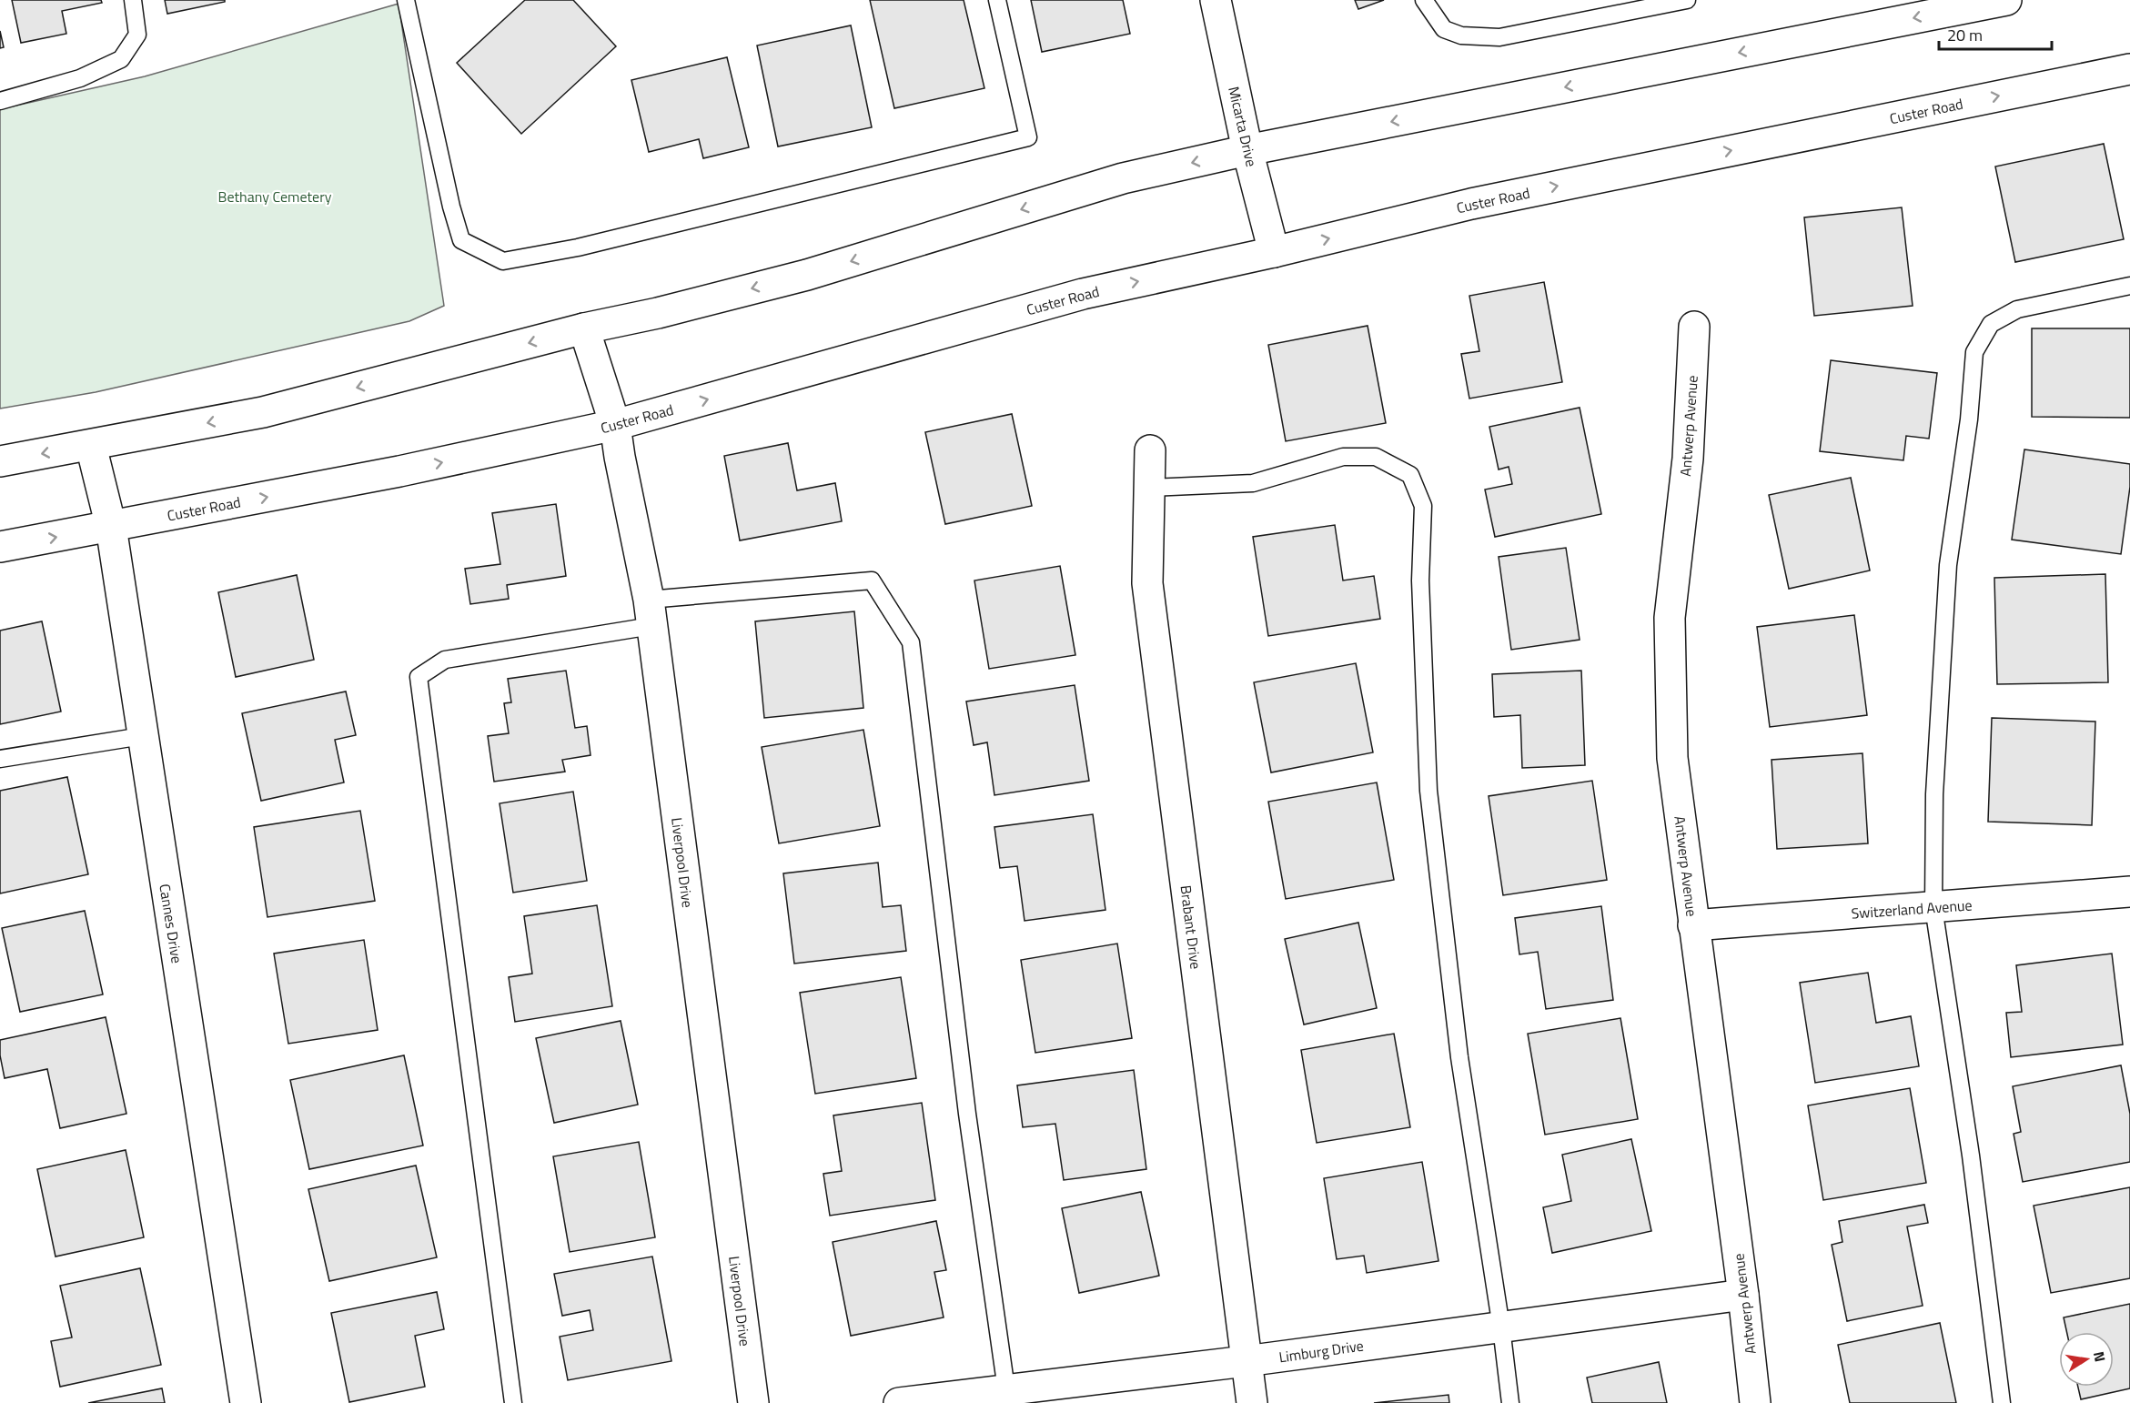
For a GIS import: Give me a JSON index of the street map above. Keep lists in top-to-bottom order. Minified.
{"streets":{"street":["Custer Road","Micarta Drive","Antwerp Avenue","Liverpool Drive","Switzerland Avenue","Cannes Drive","Brabant Drive","Limburg Drive"]},"crossings":[["Custer Road","Micarta Drive"],["Custer Road","Liverpool Drive"],["Custer Road","Cannes Drive"],["Antwerp Avenue","Switzerland Avenue"],["Antwerp Avenue","Limburg Drive"],["Brabant Drive","Limburg Drive"]],"parks":["Bethany Cemetery"],"scale_bar":"20 m","north":"right"}
